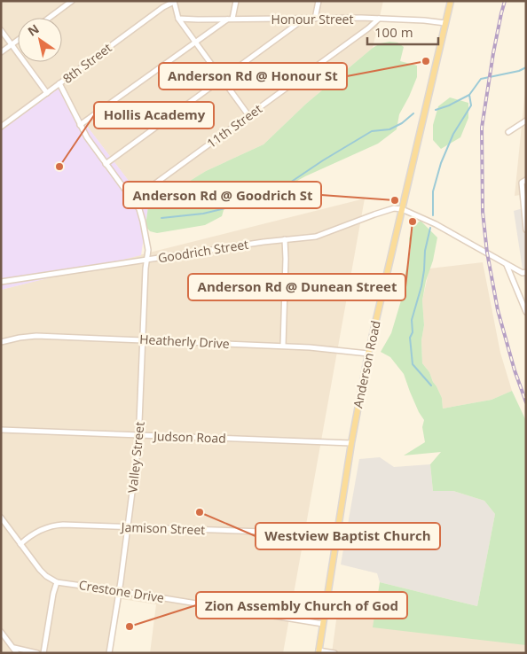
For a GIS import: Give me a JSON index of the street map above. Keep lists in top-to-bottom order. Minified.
{"streets":{"main road":["Anderson Road"],"street":["Honour Street","8th Street","11th Street","Goodrich Street","Heatherly Drive","Judson Road","Valley Street","Jamison Street","Crestone Drive"]},"crossings":[["Honour Street","11th Street"],["Honour Street","Anderson Road"],["8th Street","Valley Street"],["11th Street","Valley Street"],["Goodrich Street","Anderson Road"],["Goodrich Street","Valley Street"],["Heatherly Drive","Anderson Road"],["Heatherly Drive","Valley Street"],["Anderson Road","Judson Road"],["Anderson Road","Jamison Street"],["Anderson Road","Crestone Drive"],["Judson Road","Valley Street"],["Valley Street","Jamison Street"],["Valley Street","Crestone Drive"],["Jamison Street","Crestone Drive"]],"places":["Anderson Rd @ Honour St","Hollis Academy","Anderson Rd @ Goodrich St","Anderson Rd @ Dunean Street","Westview Baptist Church","Zion Assembly Church of God"],"scale_bar":"100 m","north":"top left"}
